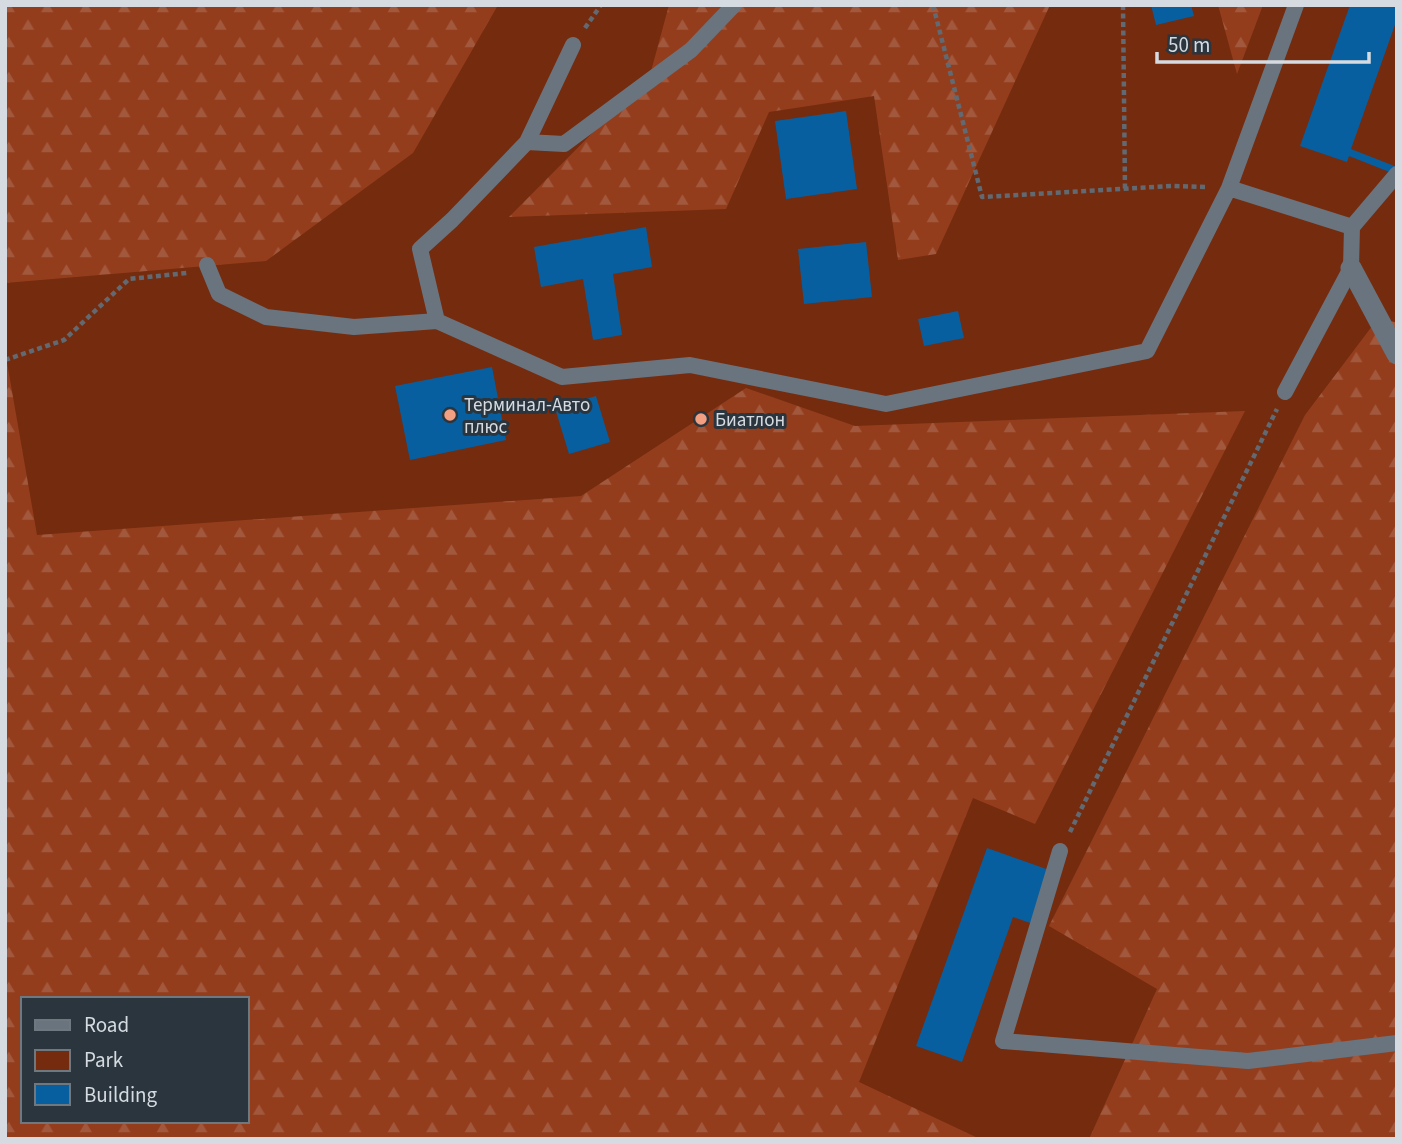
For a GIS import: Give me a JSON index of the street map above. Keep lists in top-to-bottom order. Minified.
{"places":["Терминал-Авто плюс","Биатлон"],"legend":["Road","Park","Building"],"scale_bar":"50 m"}
